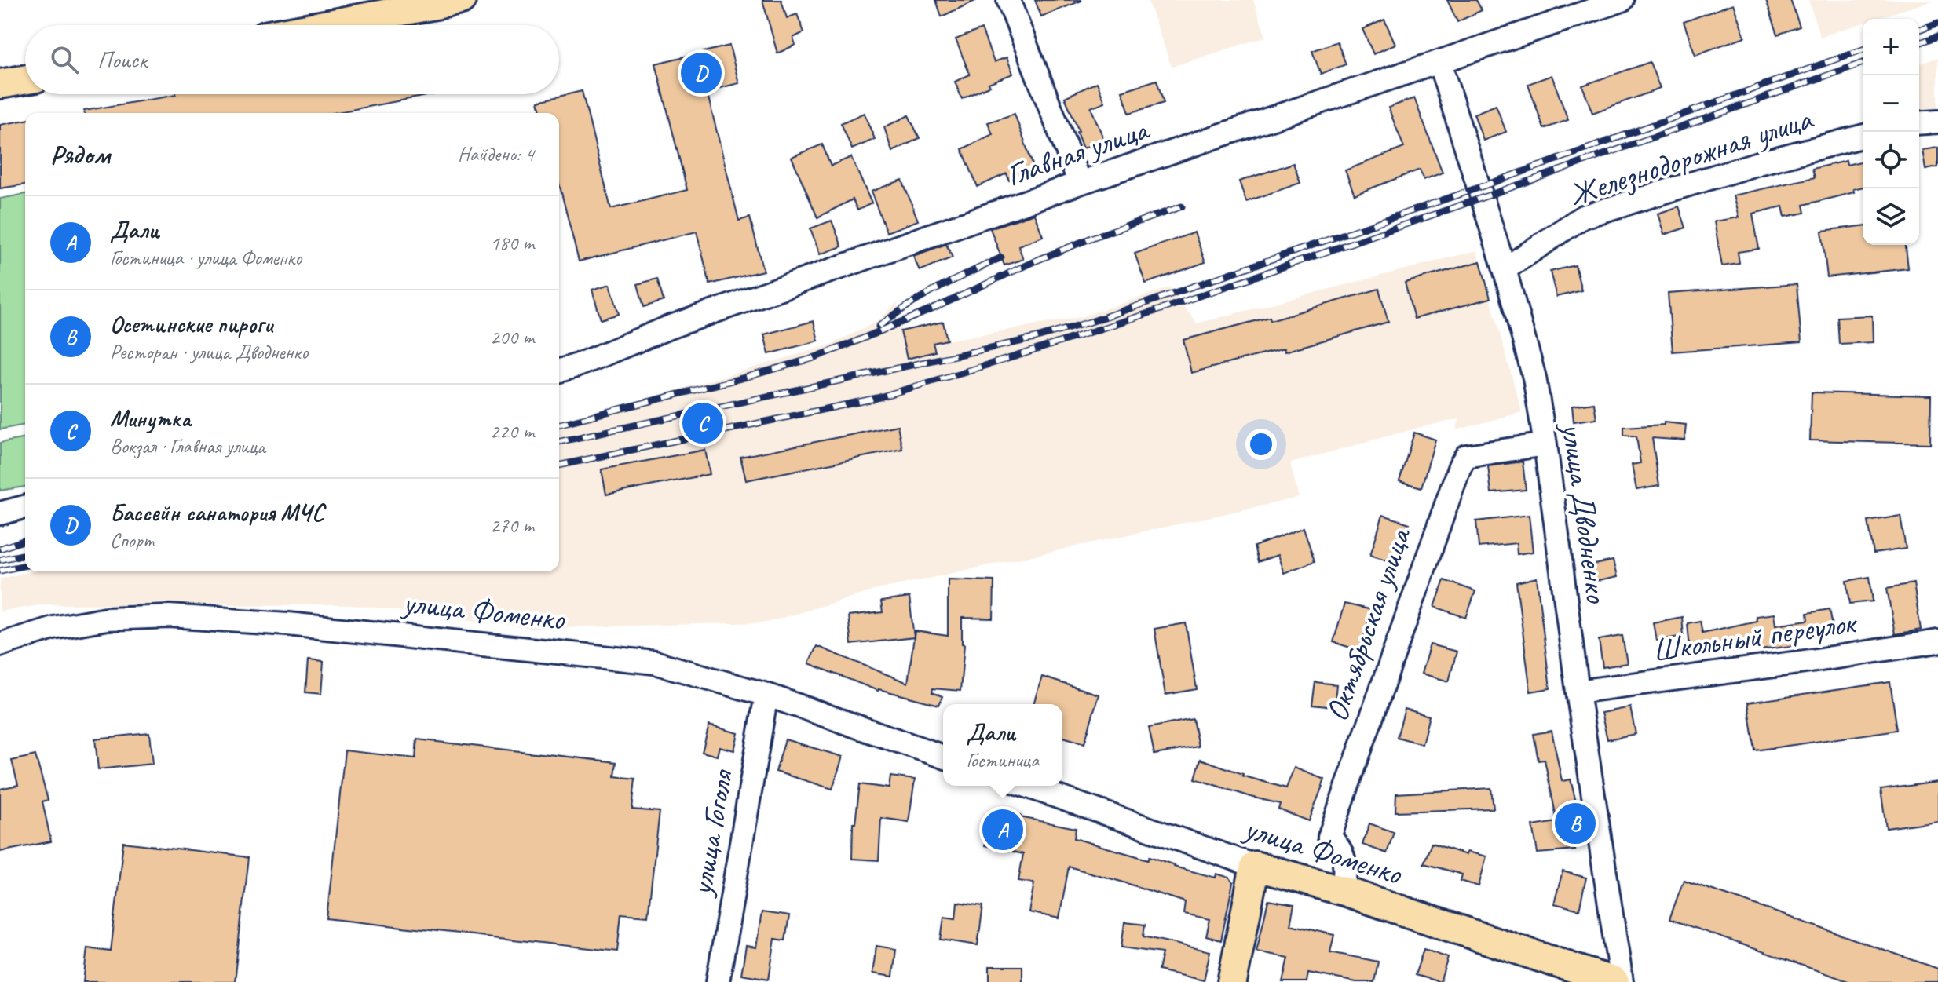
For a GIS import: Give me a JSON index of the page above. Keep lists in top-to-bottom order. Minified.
{"streets":{"main road":["улица Фоменко"],"street":["Главная улица","Железнодорожная улица","улица Дводненко","Октябрьская улица","Школьный переулок","улица Гоголя"]},"crossings":[["Главная улица","улица Дводненко"],["Железнодорожная улица","улица Дводненко"],["улица Дводненко","Октябрьская улица"],["улица Дводненко","Школьный переулок"],["улица Фоменко","Октябрьская улица"],["улица Фоменко","улица Гоголя"]],"page":{"map_buttons":["+","−"],"search":"Поиск","pins":["D","C","B","A"],"heading":["Рядом","Найдено: 4"],"list":[{"mark":"A","name":"Дали","note":"Гостиница · улица Фоменко","value":"180 m"},{"mark":"B","name":"Осетинские пироги","note":"Ресторан · улица Дводненко","value":"200 m"},{"mark":"C","name":"Минутка","note":"Вокзал · Главная улица","value":"220 m"},{"mark":"D","name":"Бассейн санатория МЧС","note":"Спорт","value":"270 m"}],"popup":["Дали","Гостиница"]}}
